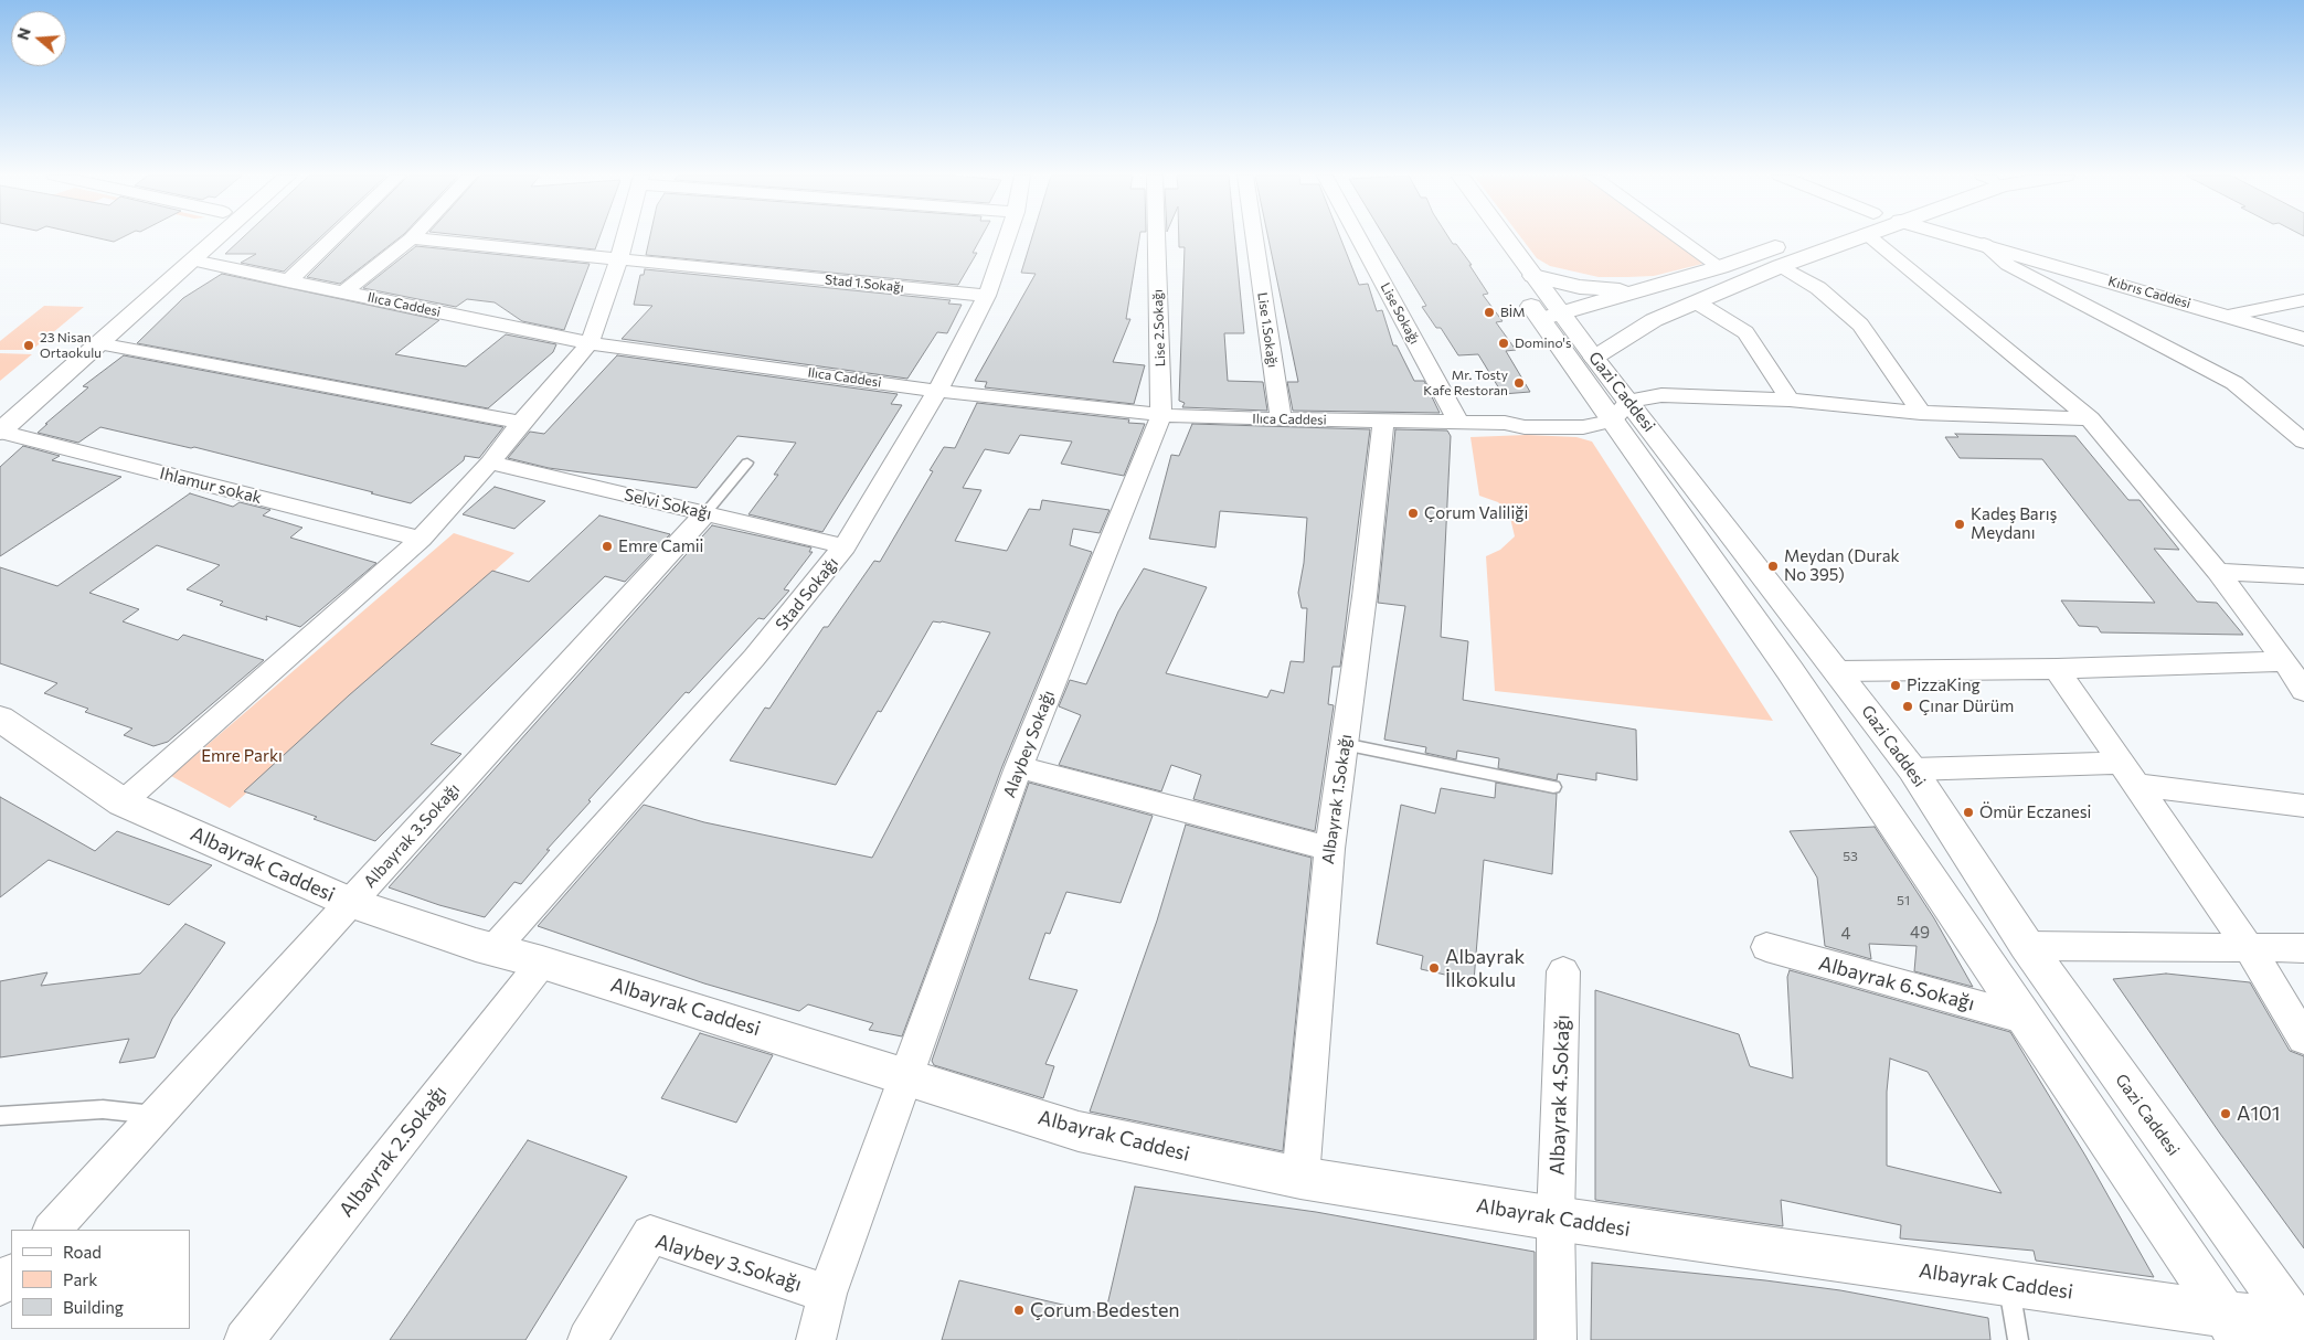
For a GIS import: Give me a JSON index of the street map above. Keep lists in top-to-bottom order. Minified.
{"streets":{"street":["Stad 1.Sokağı","Kıbrıs Caddesi","Ilıca Caddesi","Lise Sokağı","Lise 2.Sokağı","Lise 1.Sokağı","Gazi Caddesi","Ihlamur sokak","Selvi Sokağı","Stad Sokağı","Alaybey Sokağı","Albayrak 1.Sokağı","Albayrak 3.Sokağı","Albayrak Caddesi","Albayrak 6.Sokağı","Albayrak 4.Sokağı","Albayrak 2.Sokağı","Alaybey 3.Sokağı"]},"crossings":[["Stad 1.Sokağı","Stad Sokağı"],["Ilıca Caddesi","Lise Sokağı"],["Ilıca Caddesi","Lise 2.Sokağı"],["Ilıca Caddesi","Lise 1.Sokağı"],["Ilıca Caddesi","Gazi Caddesi"],["Ilıca Caddesi","Stad Sokağı"],["Ilıca Caddesi","Alaybey Sokağı"],["Ilıca Caddesi","Albayrak 1.Sokağı"],["Lise 2.Sokağı","Alaybey Sokağı"],["Gazi Caddesi","Albayrak Caddesi"],["Gazi Caddesi","Albayrak 6.Sokağı"],["Selvi Sokağı","Stad Sokağı"],["Selvi Sokağı","Albayrak 3.Sokağı"],["Stad Sokağı","Albayrak Caddesi"],["Alaybey Sokağı","Albayrak Caddesi"],["Alaybey Sokağı","Alaybey 3.Sokağı"],["Albayrak 1.Sokağı","Albayrak Caddesi"],["Albayrak 3.Sokağı","Albayrak Caddesi"],["Albayrak Caddesi","Albayrak 4.Sokağı"],["Albayrak Caddesi","Albayrak 2.Sokağı"]],"parks":["Emre Parkı"],"places":["BİM","Domino's","23 Nisan Ortaokulu","Mr. Tosty Kafe Restoran","Çorum Valiliği","Kadeş Barış Meydanı","Emre Camii","Meydan (Durak No 395)","PizzaKing","Çınar Dürüm","Ömür Eczanesi","Albayrak İlkokulu","A101","Çorum Bedesten"],"house_numbers":["53","51","49","4"],"legend":["Road","Park","Building"],"north":"left"}
